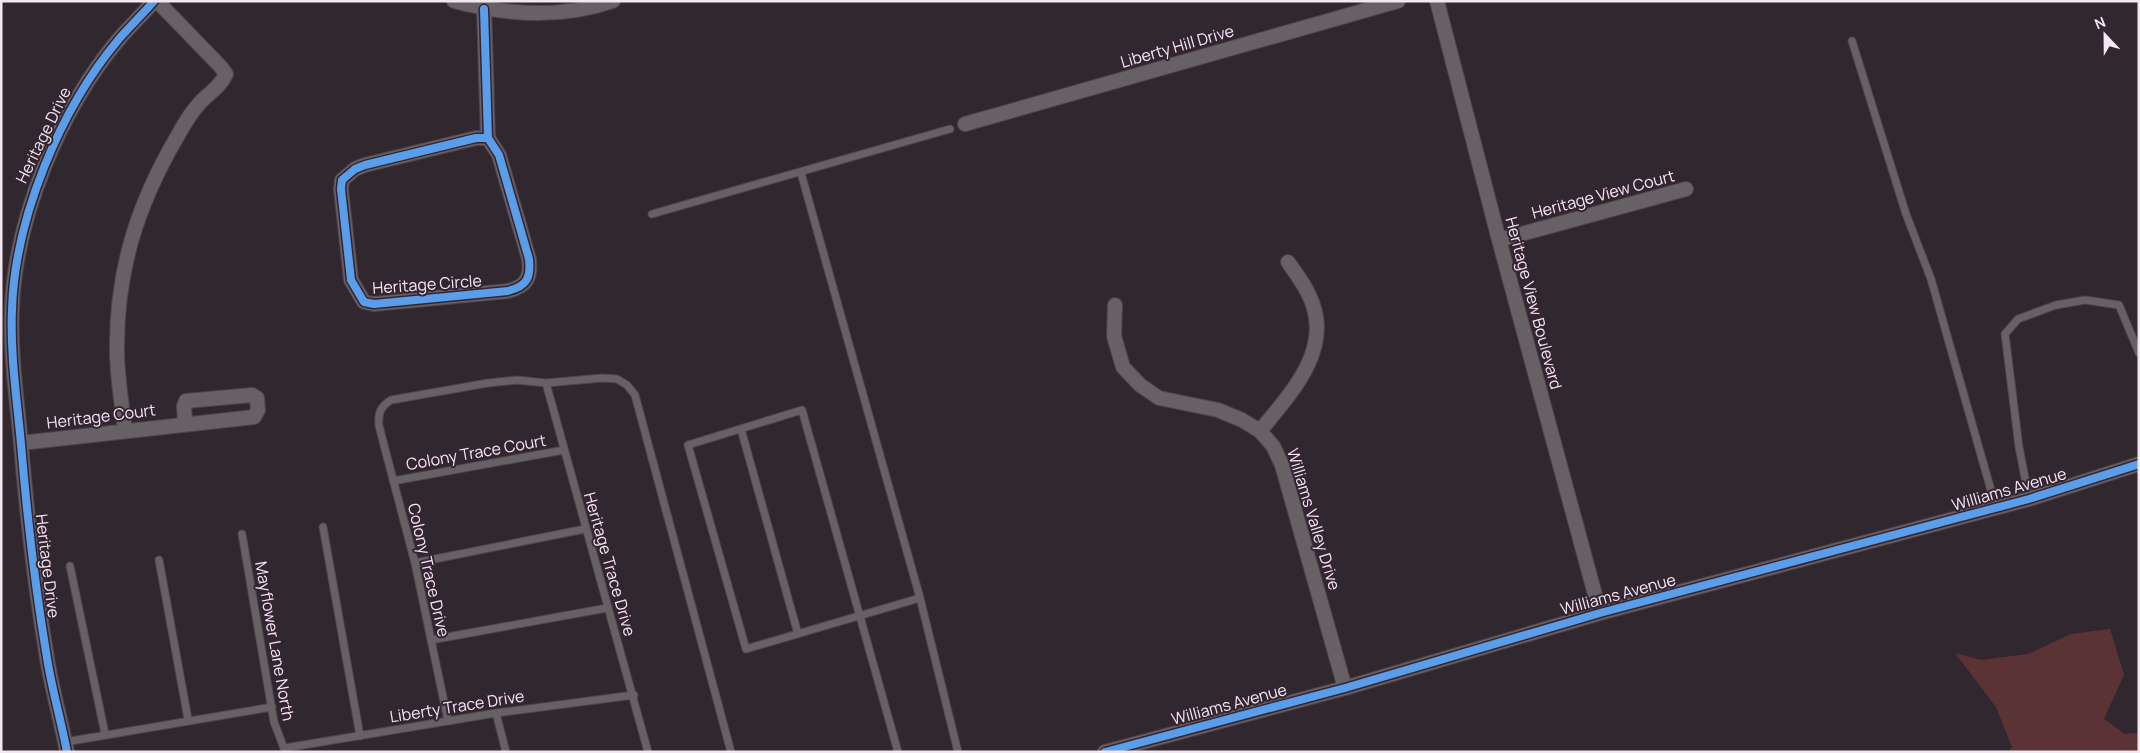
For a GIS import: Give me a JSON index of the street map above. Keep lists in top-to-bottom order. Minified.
{"streets":{"street":["Liberty Hill Drive","Heritage Drive","Heritage View Court","Heritage Circle","Heritage View Boulevard","Heritage Court","Williams Avenue","Williams Valley Drive"],"lane":["Colony Trace Court","Heritage Trace Drive","Colony Trace Drive","Mayflower Lane North","Liberty Trace Drive"]},"crossings":[["Heritage Drive","Heritage Court"],["Heritage View Court","Heritage View Boulevard"],["Heritage View Boulevard","Williams Avenue"],["Colony Trace Court","Heritage Trace Drive"],["Colony Trace Court","Colony Trace Drive"],["Williams Avenue","Williams Valley Drive"],["Heritage Trace Drive","Colony Trace Drive"],["Heritage Trace Drive","Liberty Trace Drive"],["Colony Trace Drive","Liberty Trace Drive"],["Mayflower Lane North","Liberty Trace Drive"]],"north":"top"}
